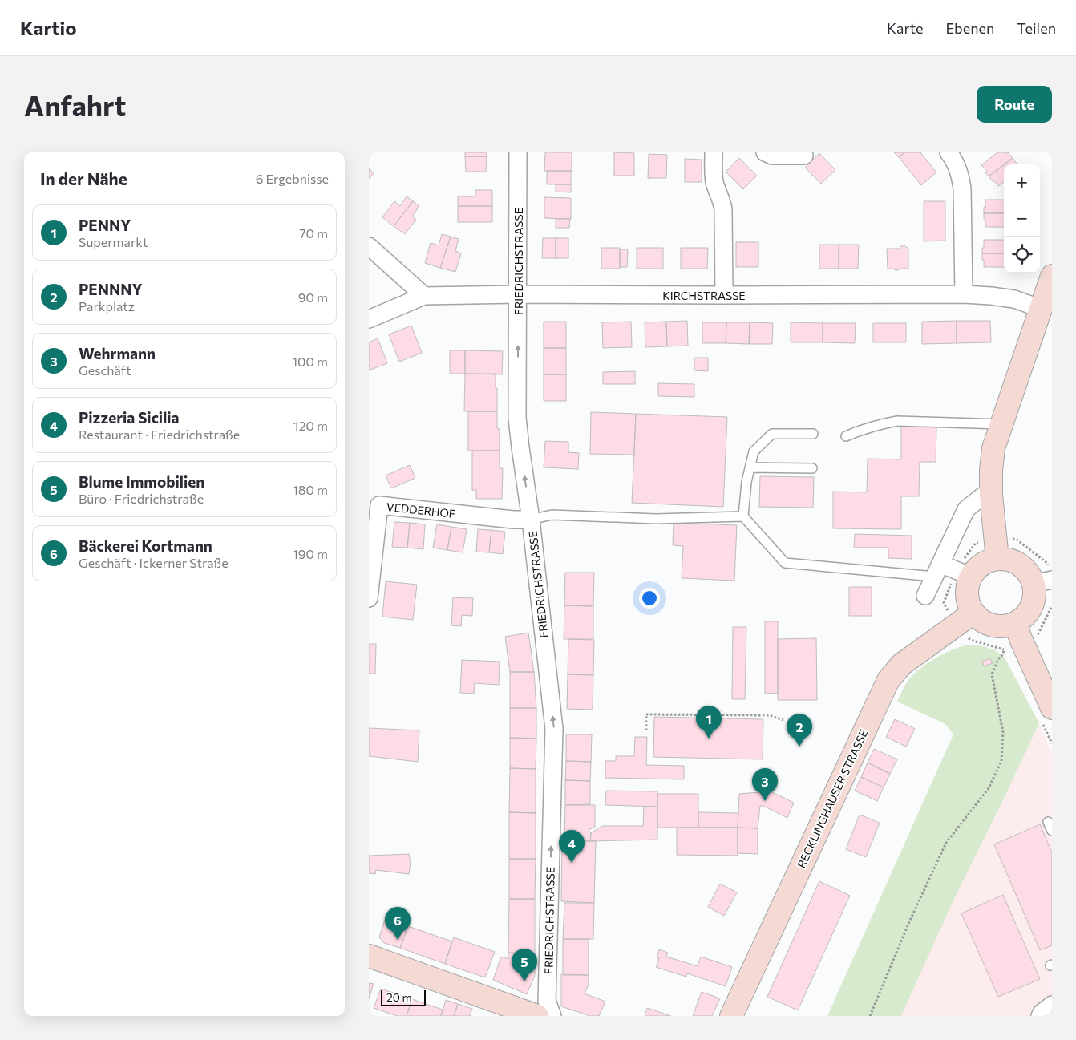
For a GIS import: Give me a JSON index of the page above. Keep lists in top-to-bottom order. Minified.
{"streets":{"main road":["RECKLINGHAUSER STRASSE"],"street":["FRIEDRICHSTRASSE","KIRCHSTRASSE","VEDDERHOF"]},"crossings":[["FRIEDRICHSTRASSE","KIRCHSTRASSE"],["FRIEDRICHSTRASSE","VEDDERHOF"]],"one_way":["FRIEDRICHSTRASSE"],"scale_bar":"20 m","page":{"header":"Kartio","nav":["Karte","Ebenen","Teilen"],"buttons":"Route","title":"Anfahrt","heading":["In der Nähe","6 Ergebnisse"],"map_buttons":["+","−"],"list":[{"mark":"1","name":"PENNY","note":"Supermarkt","value":"70 m"},{"mark":"2","name":"PENNNY","note":"Parkplatz","value":"90 m"},{"mark":"3","name":"Wehrmann","note":"Geschäft","value":"100 m"},{"mark":"4","name":"Pizzeria Sicilia","note":"Restaurant · Friedrichstraße","value":"120 m"},{"mark":"5","name":"Blume Immobilien","note":"Büro · Friedrichstraße","value":"180 m"},{"mark":"6","name":"Bäckerei Kortmann","note":"Geschäft · Ickerner Straße","value":"190 m"}],"pins":["1","2","3","4","6","5"],"scale":"20 m"}}
